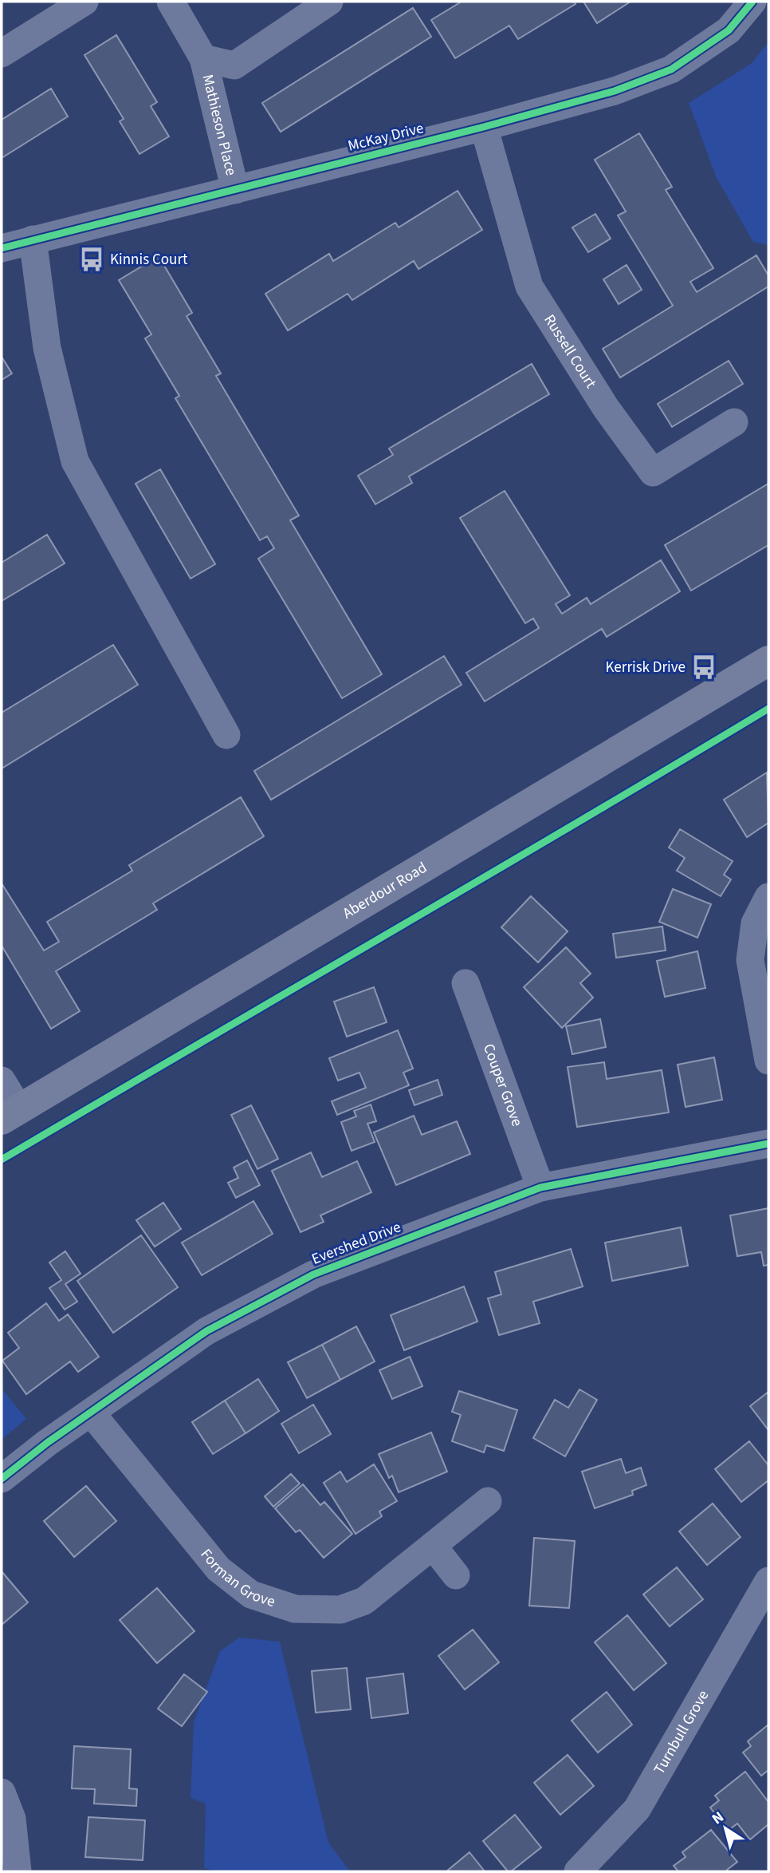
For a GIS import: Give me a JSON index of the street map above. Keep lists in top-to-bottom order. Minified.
{"streets":{"main road":["Aberdour Road"],"street":["Mathieson Place","McKay Drive","Russell Court","Couper Grove","Evershed Drive","Forman Grove","Turnbull Grove"]},"crossings":[["Mathieson Place","McKay Drive"],["McKay Drive","Russell Court"],["Couper Grove","Evershed Drive"],["Evershed Drive","Forman Grove"]],"places":{"bus stop":["Kinnis Court","Kerrisk Drive"]},"north":"top left"}
